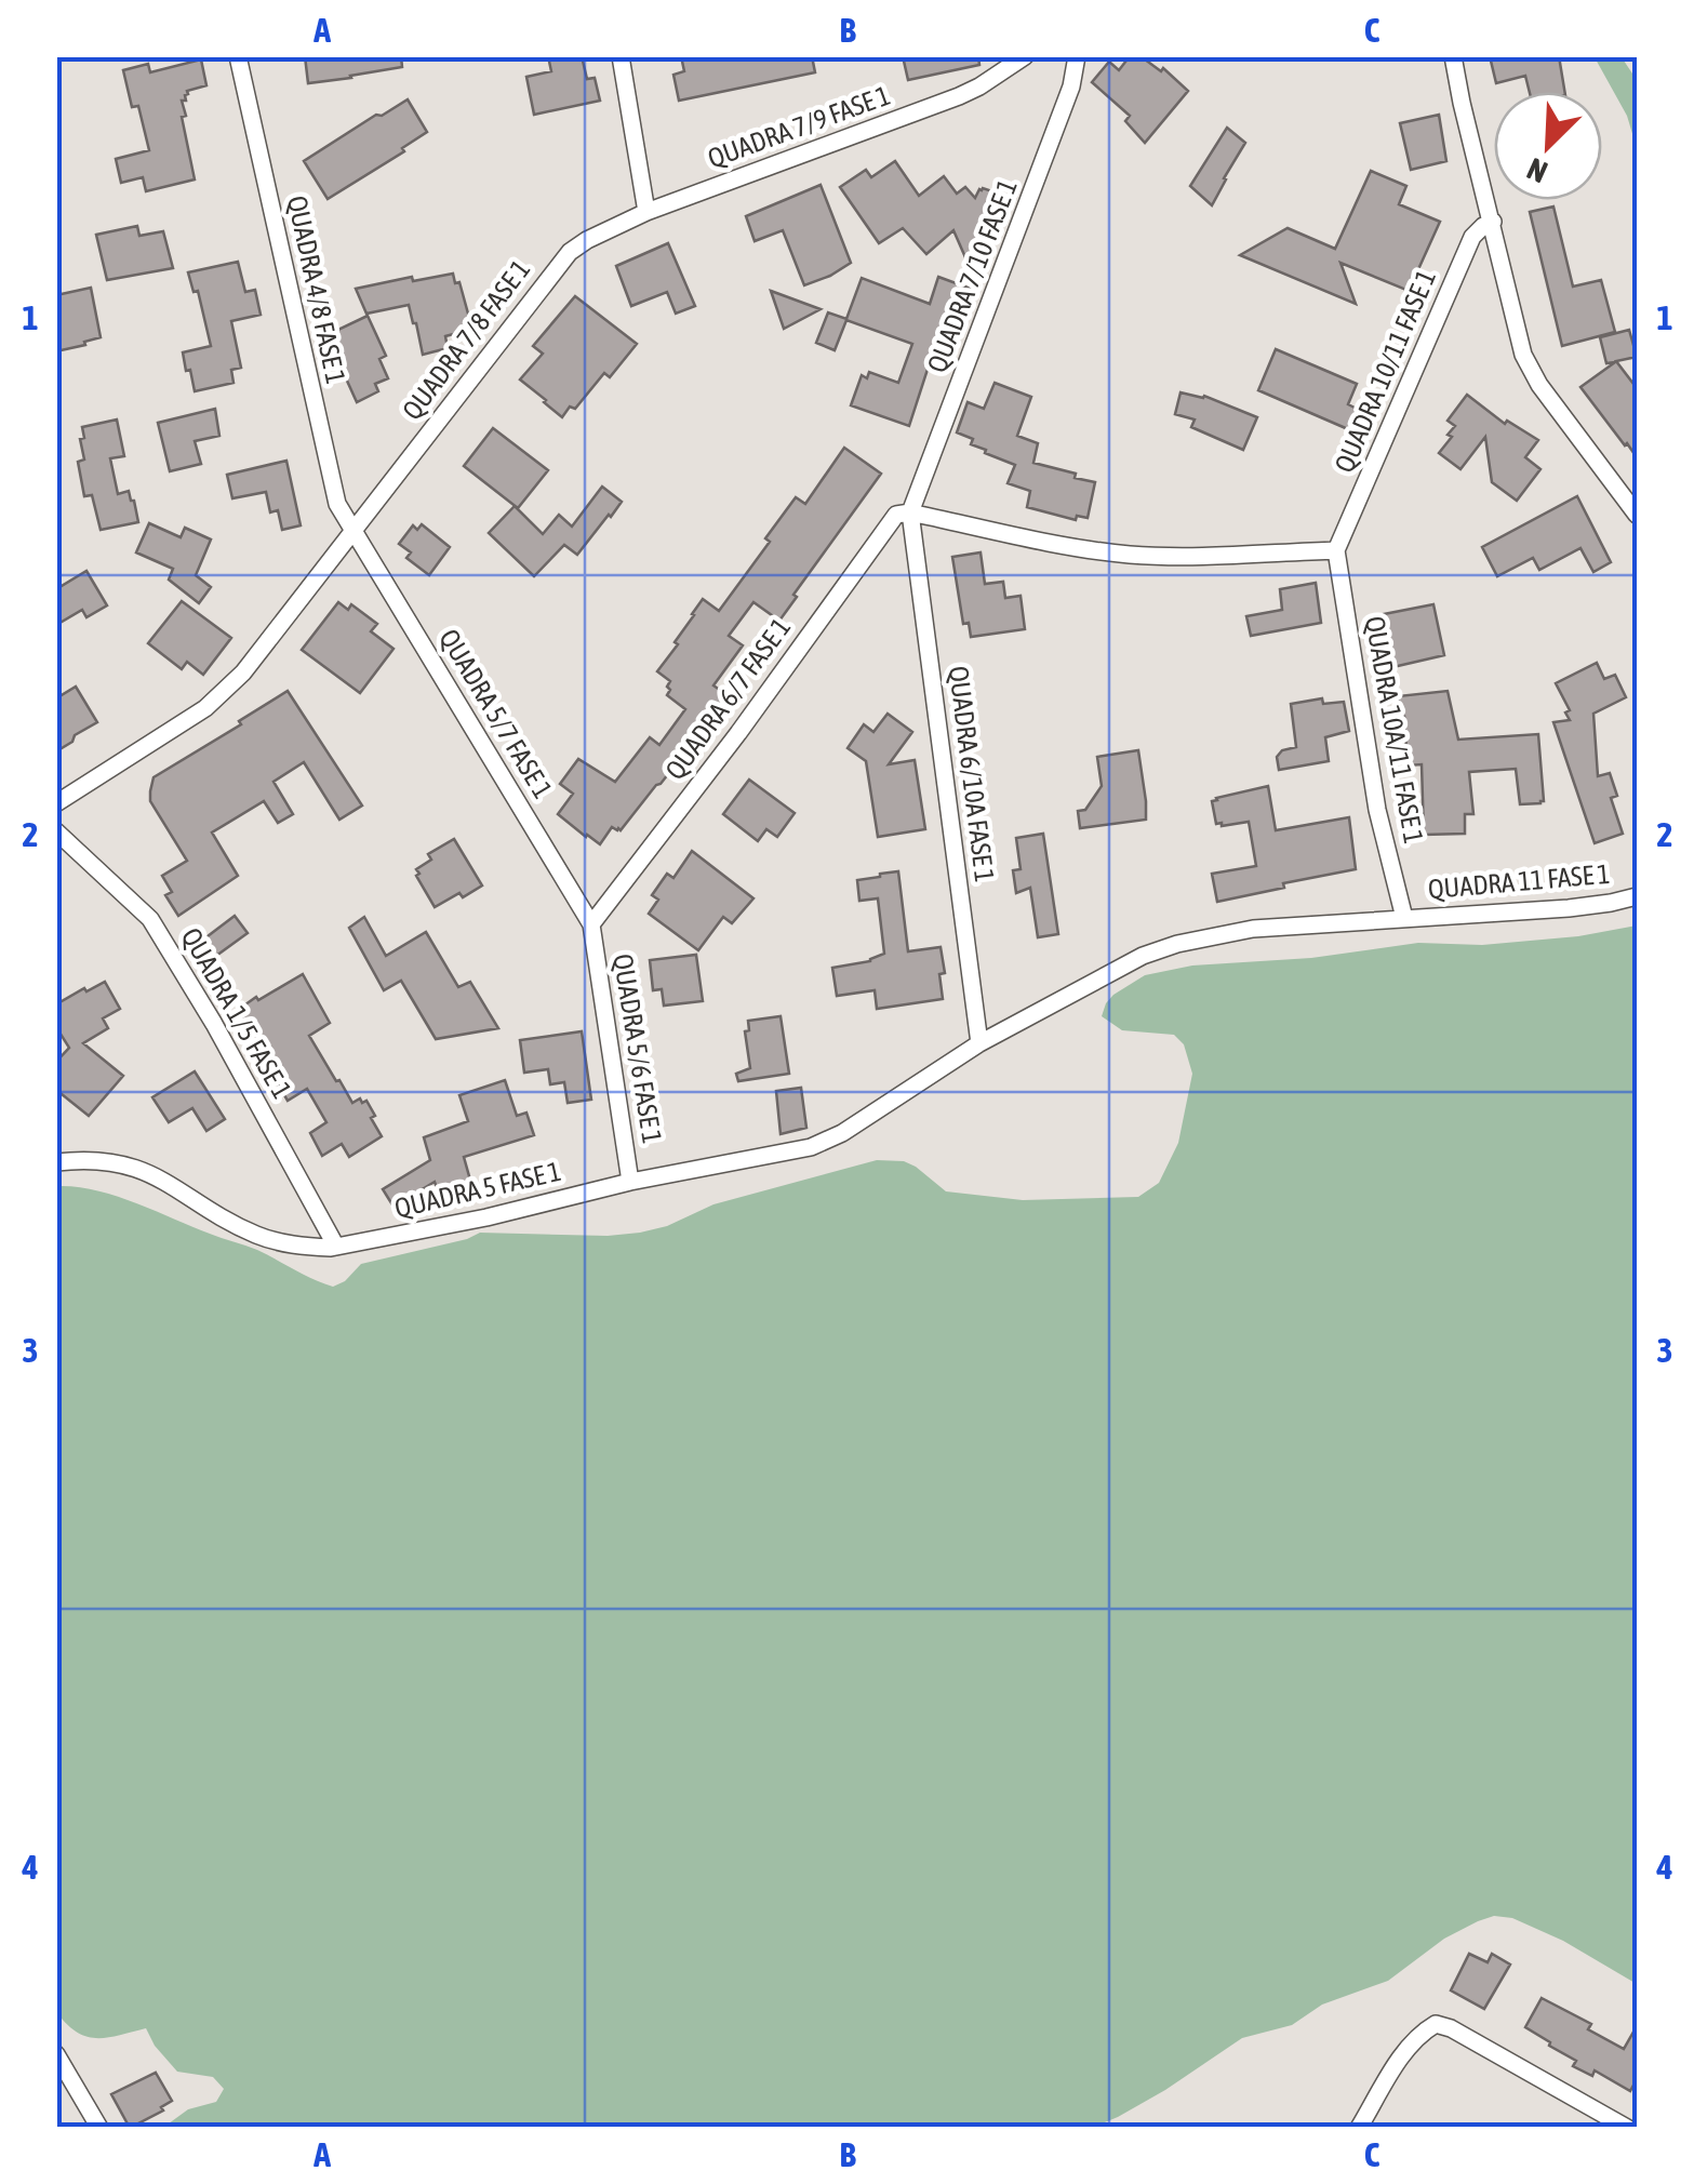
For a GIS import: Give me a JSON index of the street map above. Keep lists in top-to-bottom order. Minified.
{"streets":{"street":["QUADRA 7/9 FASE 1","QUADRA 7/10 FASE 1","QUADRA 4/8 FASE 1","QUADRA 7/8 FASE 1","QUADRA 10/11 FASE 1","QUADRA 6/7 FASE 1","QUADRA 5/7 FASE 1","QUADRA 10A/11 FASE 1","QUADRA 6/10A FASE 1","QUADRA 11 FASE 1","QUADRA 1/5 FASE 1","QUADRA 5/6 FASE 1","QUADRA 5 FASE 1"]},"crossings":[["QUADRA 7/9 FASE 1","QUADRA 7/8 FASE 1"],["QUADRA 7/10 FASE 1","QUADRA 6/7 FASE 1"],["QUADRA 7/10 FASE 1","QUADRA 6/10A FASE 1"],["QUADRA 4/8 FASE 1","QUADRA 7/8 FASE 1"],["QUADRA 4/8 FASE 1","QUADRA 5/7 FASE 1"],["QUADRA 7/8 FASE 1","QUADRA 5/7 FASE 1"],["QUADRA 10/11 FASE 1","QUADRA 10A/11 FASE 1"],["QUADRA 6/7 FASE 1","QUADRA 5/7 FASE 1"],["QUADRA 6/7 FASE 1","QUADRA 6/10A FASE 1"],["QUADRA 6/7 FASE 1","QUADRA 5/6 FASE 1"],["QUADRA 5/7 FASE 1","QUADRA 5/6 FASE 1"],["QUADRA 10A/11 FASE 1","QUADRA 11 FASE 1"],["QUADRA 6/10A FASE 1","QUADRA 11 FASE 1"],["QUADRA 6/10A FASE 1","QUADRA 5 FASE 1"],["QUADRA 11 FASE 1","QUADRA 5 FASE 1"],["QUADRA 1/5 FASE 1","QUADRA 5 FASE 1"],["QUADRA 5/6 FASE 1","QUADRA 5 FASE 1"]],"north":"bottom left","grid":{"columns":["A","B","C"],"rows":["1","2","3","4"]}}
